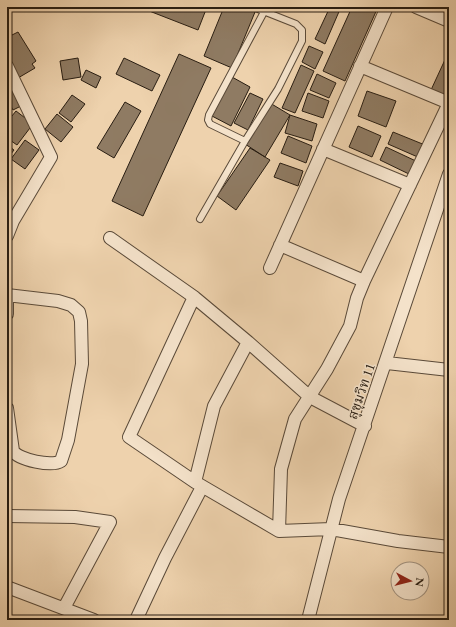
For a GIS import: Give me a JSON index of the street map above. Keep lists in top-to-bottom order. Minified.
{"streets":{"street":["สุขุมวิท 11"]},"north":"right"}
